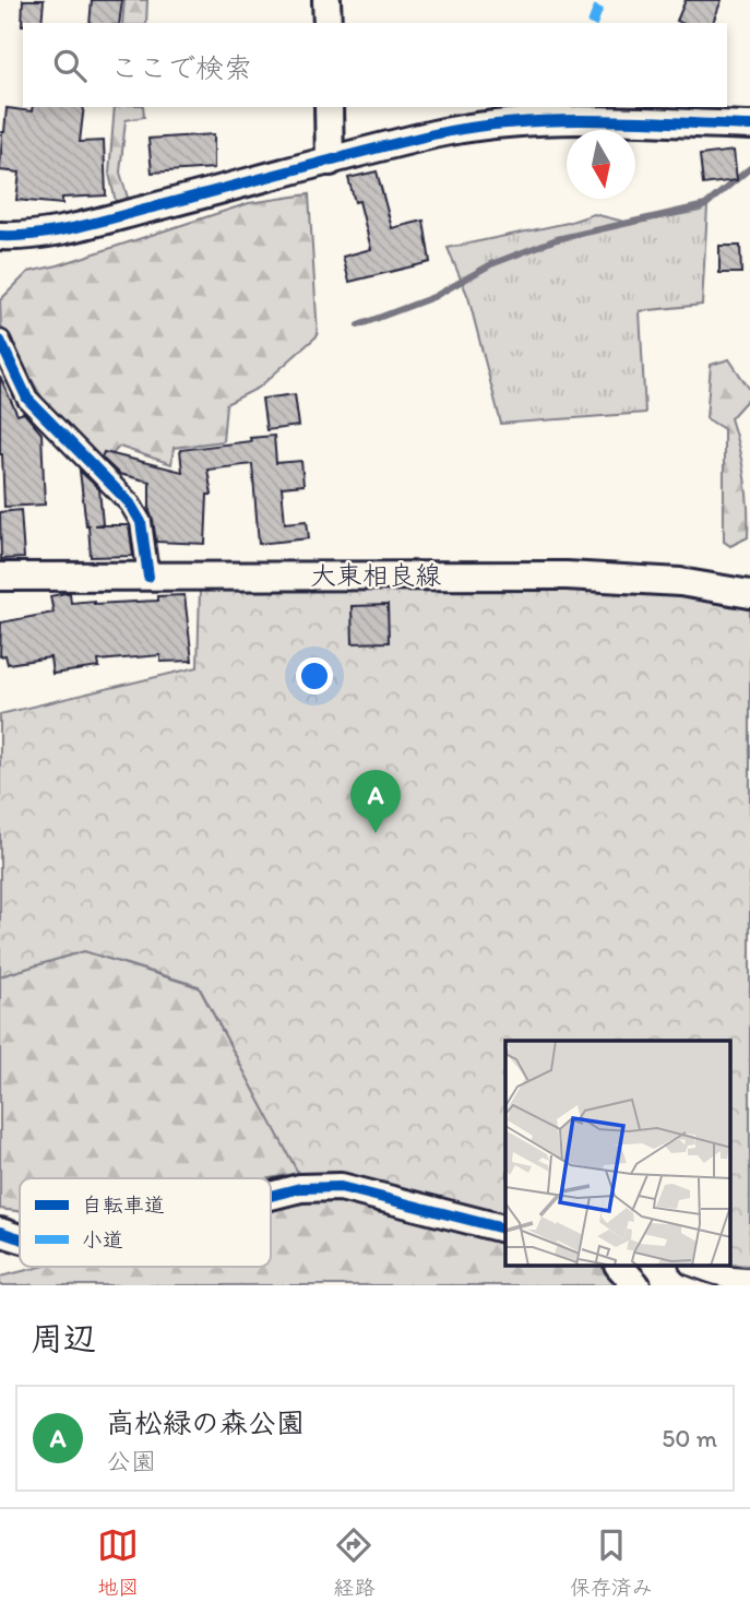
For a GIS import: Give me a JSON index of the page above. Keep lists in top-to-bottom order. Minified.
{"streets":{"street":["大東相良線"]},"legend":["自転車道","小道"],"north":"bottom","page":{"search":"ここで検索","pins":"A","heading":"周辺","list":[{"mark":"A","name":"高松緑の森公園","note":"公園","value":"50 m"}],"nav":["地図","経路","保存済み"]}}
